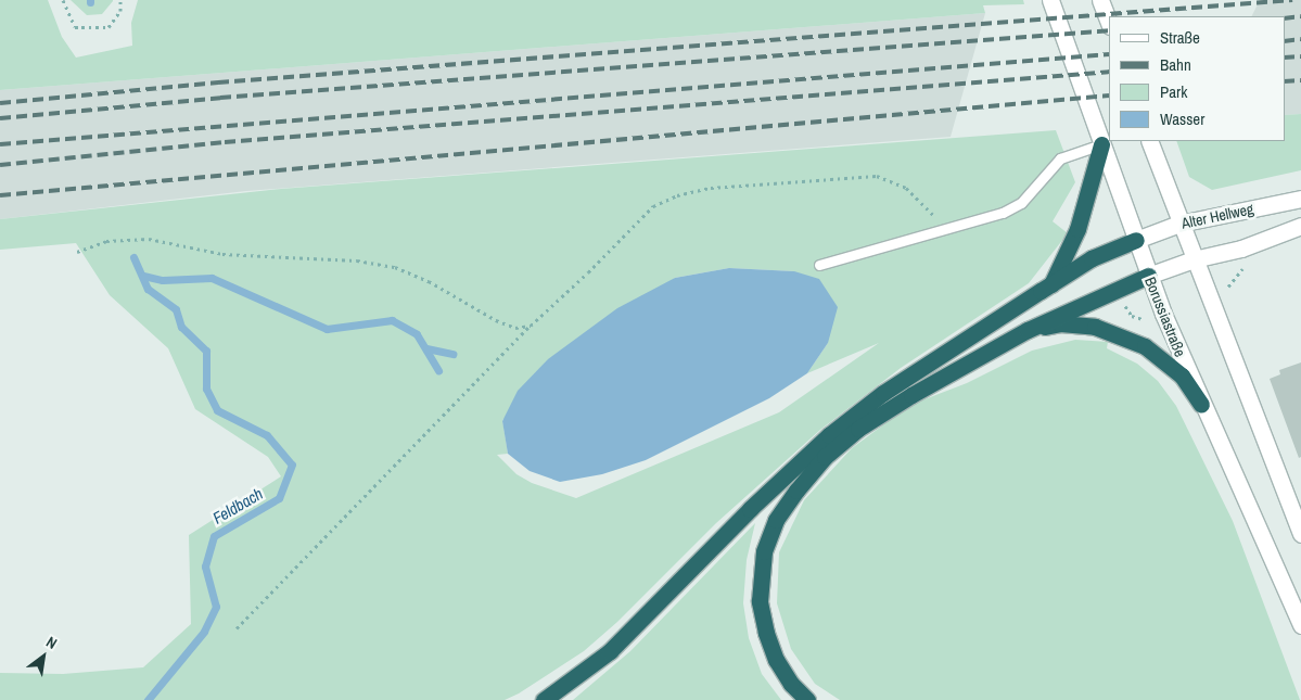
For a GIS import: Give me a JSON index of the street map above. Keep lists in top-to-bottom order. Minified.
{"streets":{"main road":["Alter Hellweg","Borussiastraße"]},"crossings":[["Alter Hellweg","Borussiastraße"]],"water":["Feldbach"],"legend":["Straße","Bahn","Park","Wasser"],"north":"top right"}
